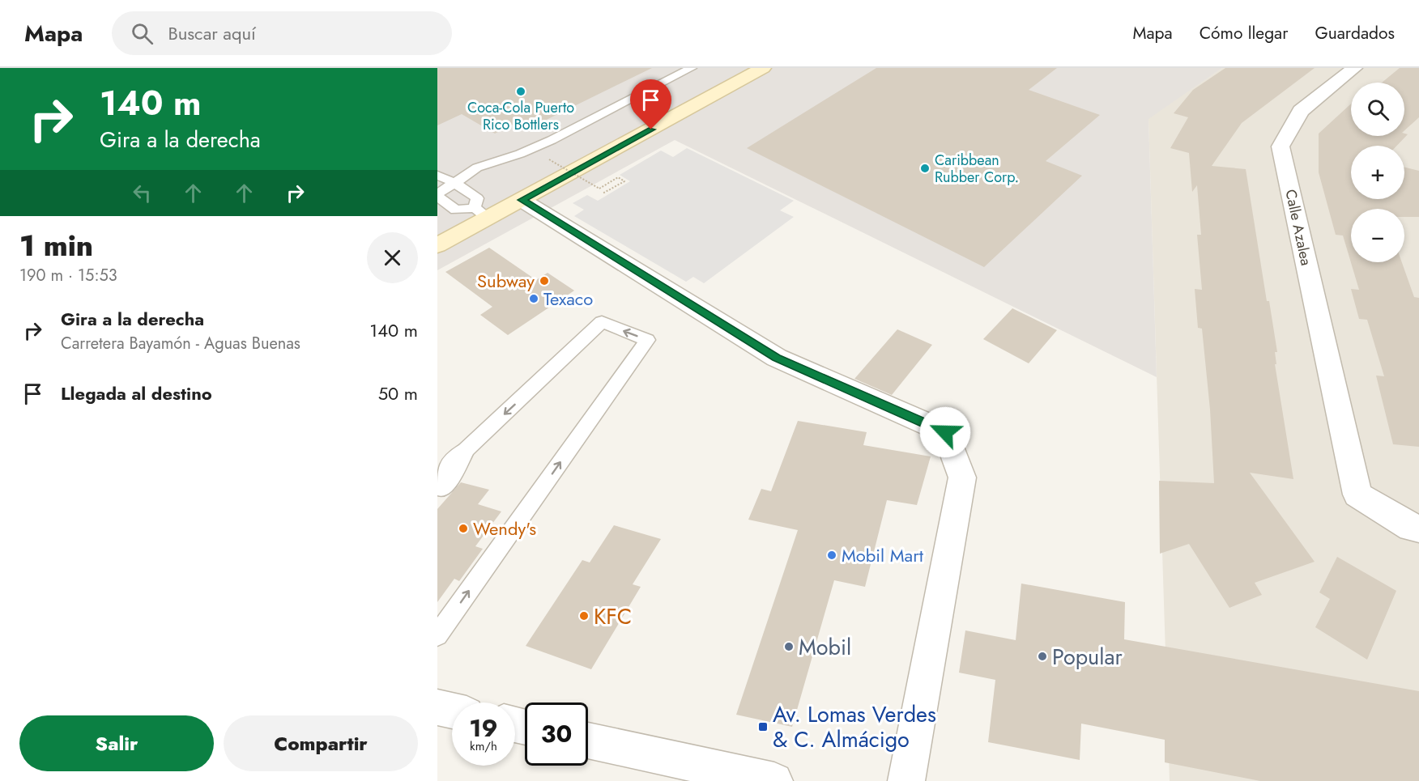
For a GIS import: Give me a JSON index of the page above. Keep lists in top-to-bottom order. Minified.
{"streets":{"street":["Calle Azalea"]},"places":{"other":["Coca-Cola Puerto Rico Bottlers","Caribbean Rubber Corp.","Subway","Texaco","Wendy's","Mobil Mart","KFC","Mobil","Popular"],"transit":["Av. Lomas Verdes & C. Almácigo"]},"page":{"header":"Mapa","search":"Buscar aquí","nav":["Mapa","Cómo llegar","Guardados"],"turn":["140 m","Gira a la derecha"],"map_buttons":["+","−"],"heading":["1 min","190 m · 15:53"],"list":[{"name":"Gira a la derecha","note":"Carretera Bayamón - Aguas Buenas","value":"140 m"},{"name":"Llegada al destino","value":"50 m"}],"speed":"19 km/h","limit":"30","buttons":["Salir","Compartir"]}}
